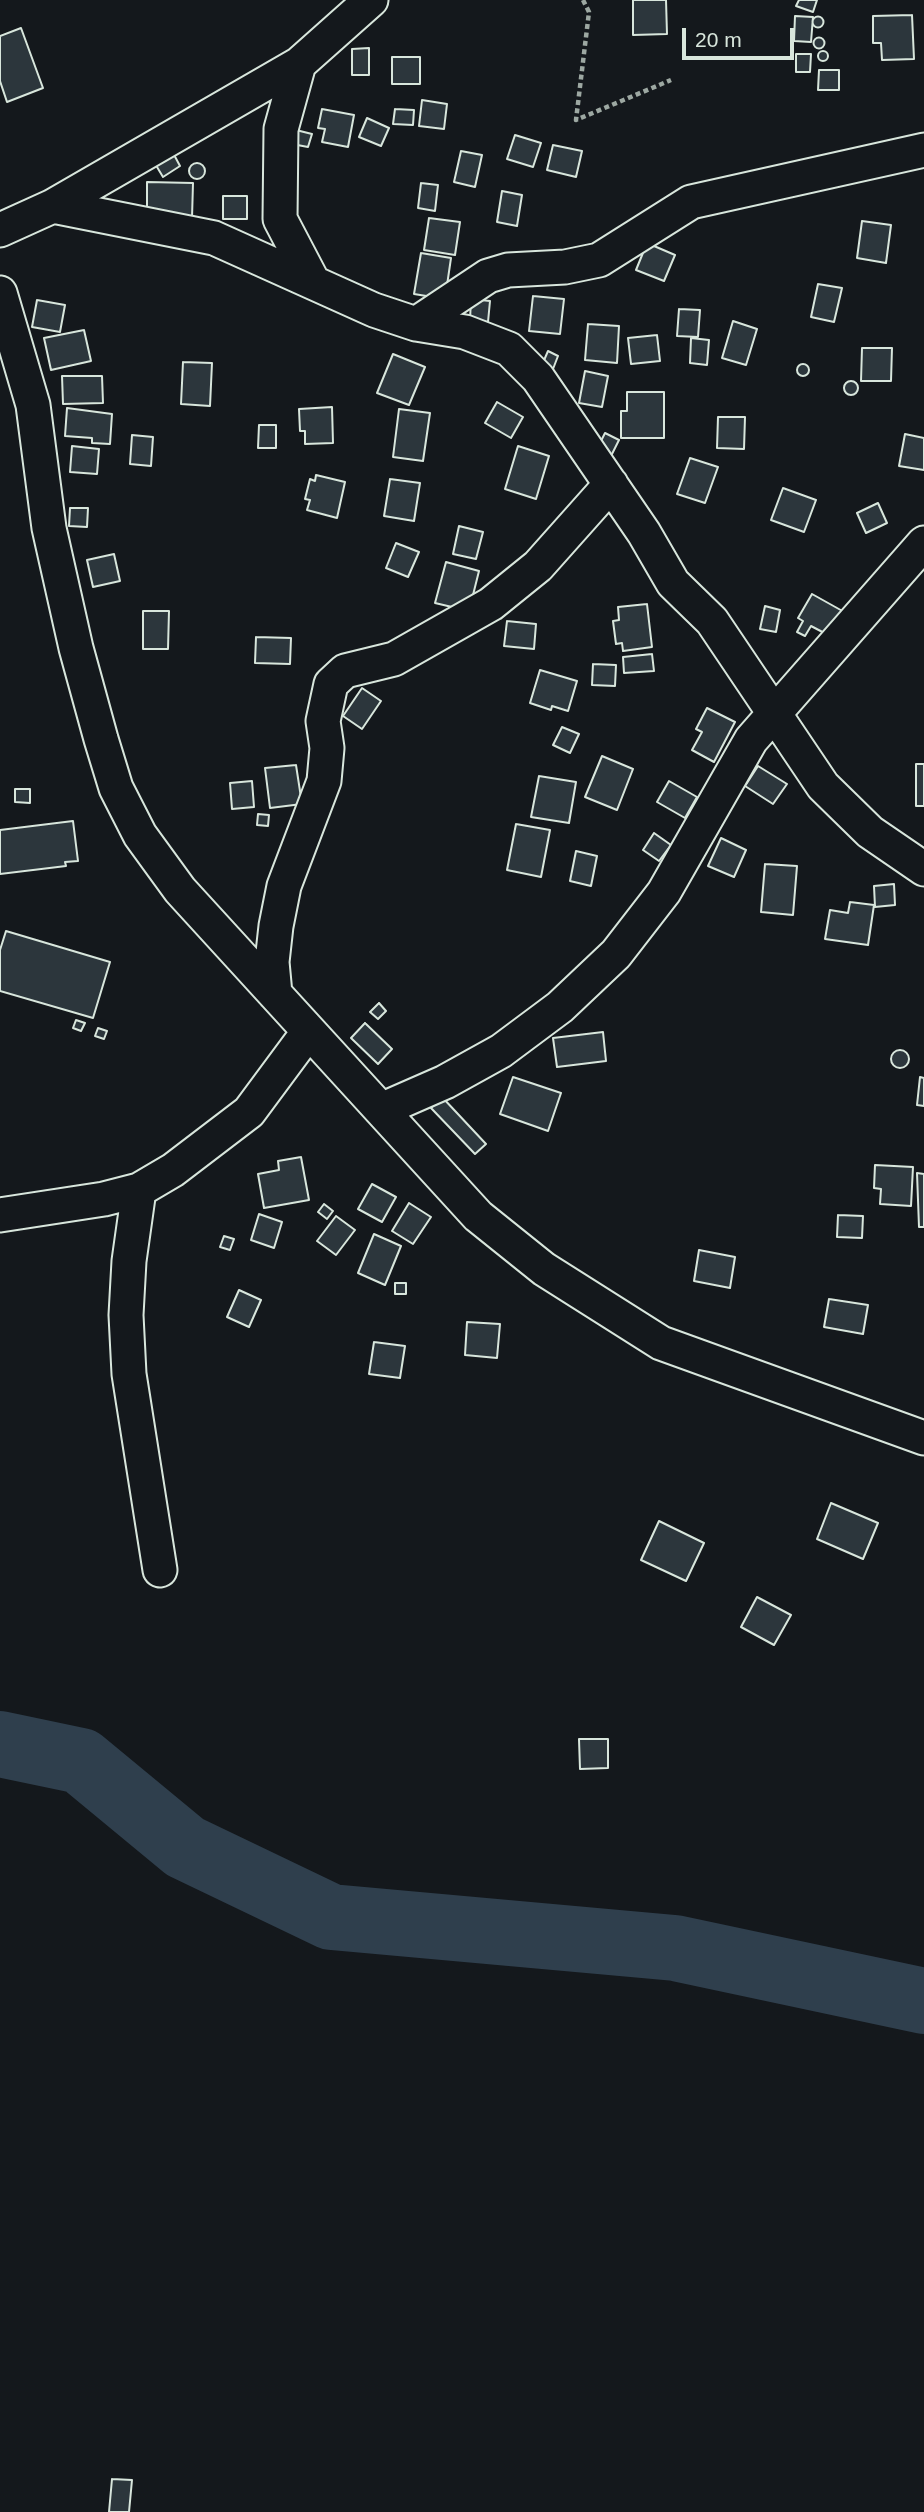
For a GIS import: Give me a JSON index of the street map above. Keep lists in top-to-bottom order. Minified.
{"scale_bar":"20 m"}
